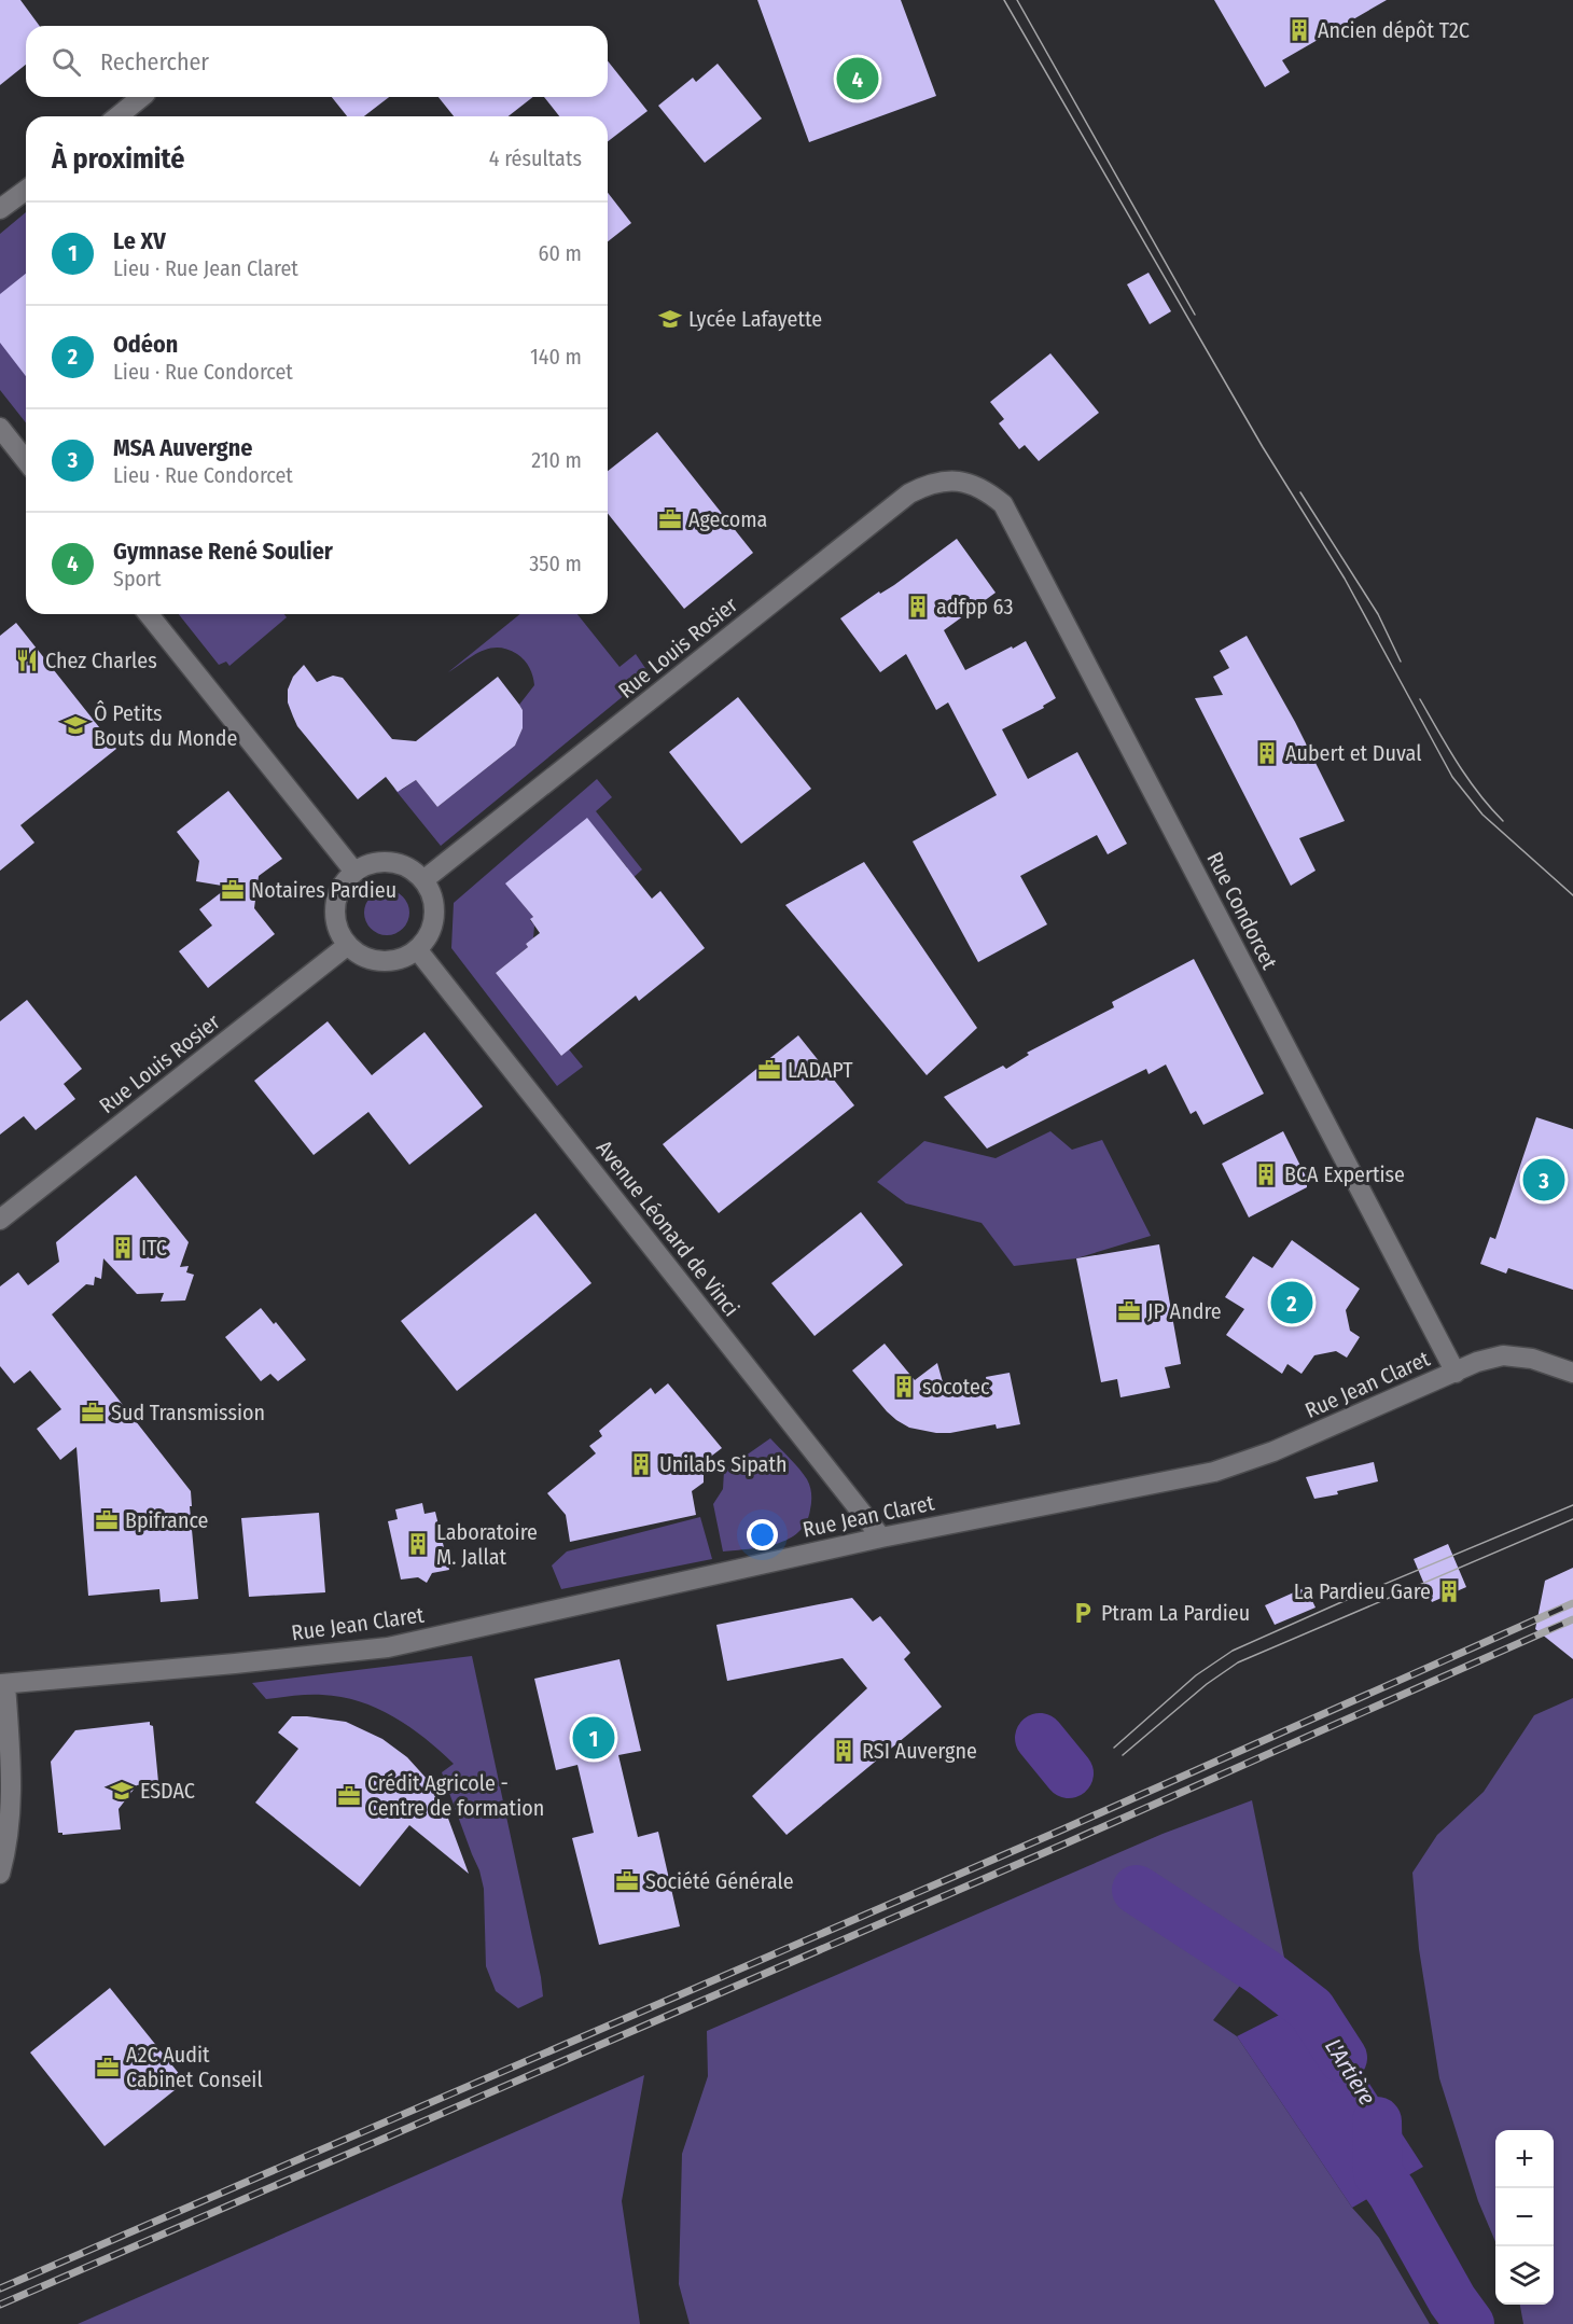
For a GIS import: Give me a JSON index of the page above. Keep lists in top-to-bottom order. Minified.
{"streets":{"street":["Rue Louis Rosier","Rue Condorcet","Avenue Léonard de Vinci","Rue Jean Claret"]},"crossings":[["Rue Louis Rosier","Rue Condorcet"],["Rue Louis Rosier","Avenue Léonard de Vinci"],["Rue Condorcet","Rue Jean Claret"],["Avenue Léonard de Vinci","Rue Jean Claret"]],"water":["L'Artière"],"places":{"building":["Ancien dépôt T2C","adfpp 63","Aubert et Duval","BCA Expertise","ITC","socotec","Unilabs Sipath","Laboratoire M. Jallat","La Pardieu Gare","RSI Auvergne"],"school or university":["Lycée Lafayette","Ô Petits Bouts du Monde","ESDAC"],"office":["Agecoma","Notaires Pardieu","LADAPT","JP Andre","Sud Transmission","Bpifrance","Crédit Agricole - Centre de formation","Société Générale","A2C Audit Cabinet Conseil"],"restaurant":["Chez Charles"],"parking":["Ptram La Pardieu"]},"page":{"search":"Rechercher","pins":["4","3","2","1"],"heading":["À proximité","4 résultats"],"list":[{"mark":"1","name":"Le XV","note":"Lieu · Rue Jean Claret","value":"60 m"},{"mark":"2","name":"Odéon","note":"Lieu · Rue Condorcet","value":"140 m"},{"mark":"3","name":"MSA Auvergne","note":"Lieu · Rue Condorcet","value":"210 m"},{"mark":"4","name":"Gymnase René Soulier","note":"Sport","value":"350 m"}],"map_buttons":["+","−"]}}
